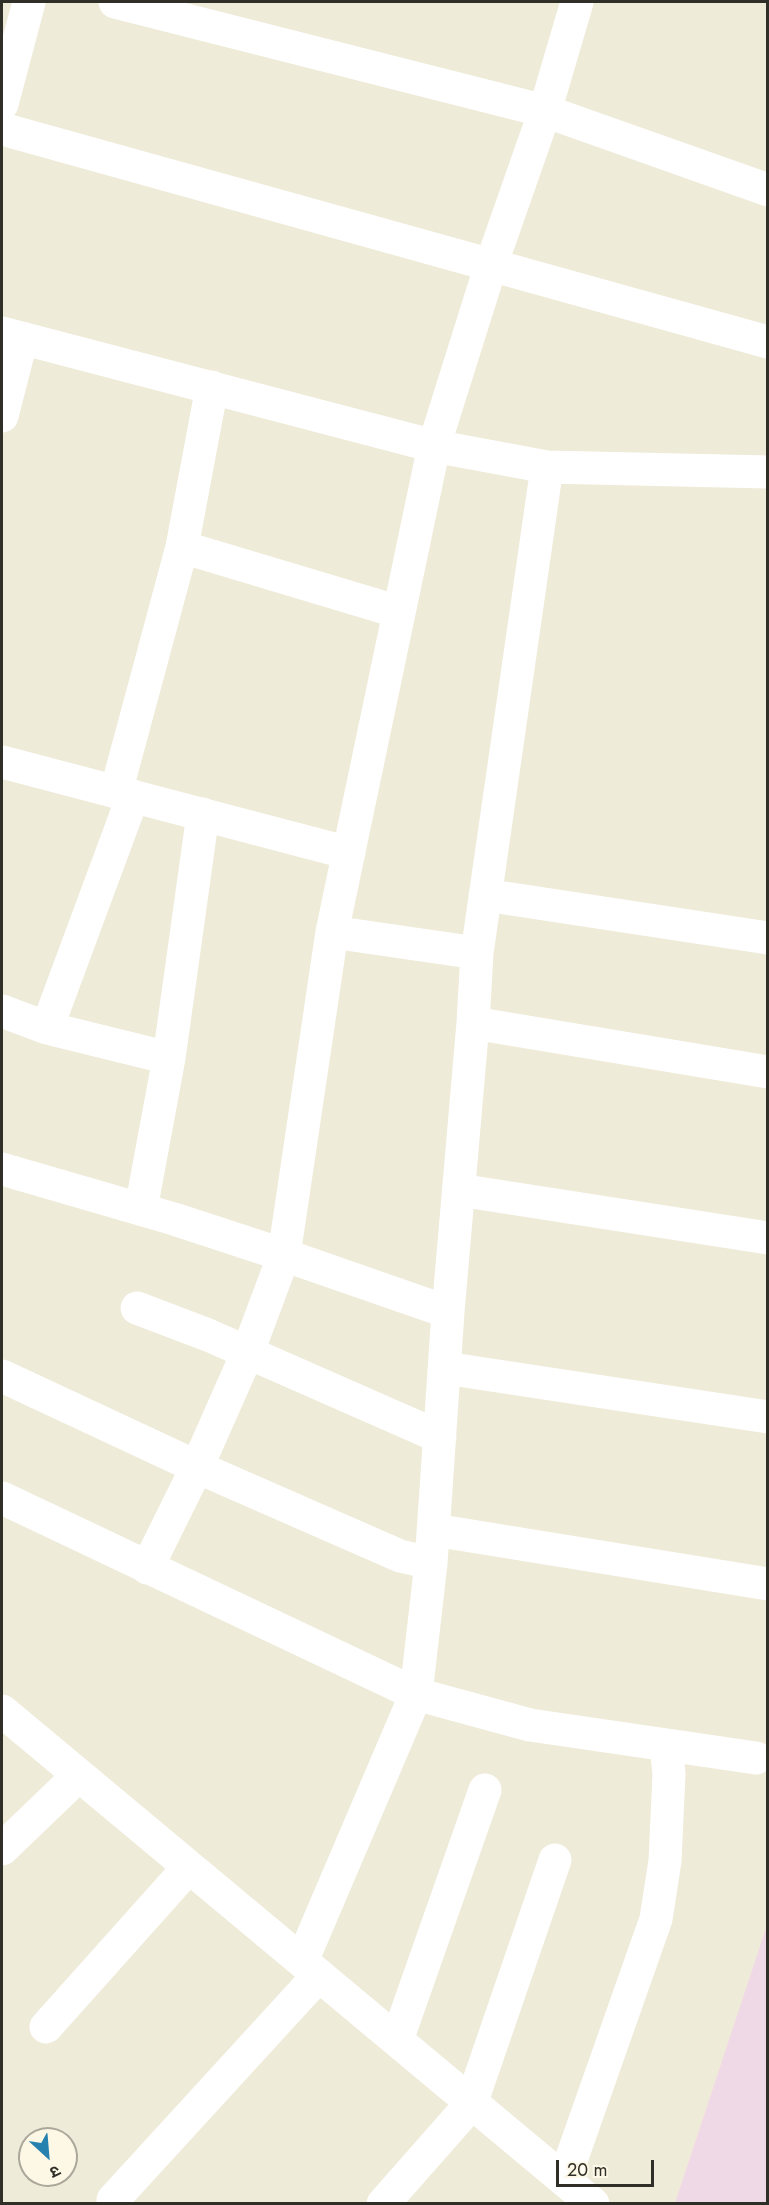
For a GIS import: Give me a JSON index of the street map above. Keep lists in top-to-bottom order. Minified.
{"scale_bar":"20 m","north":"bottom right"}
